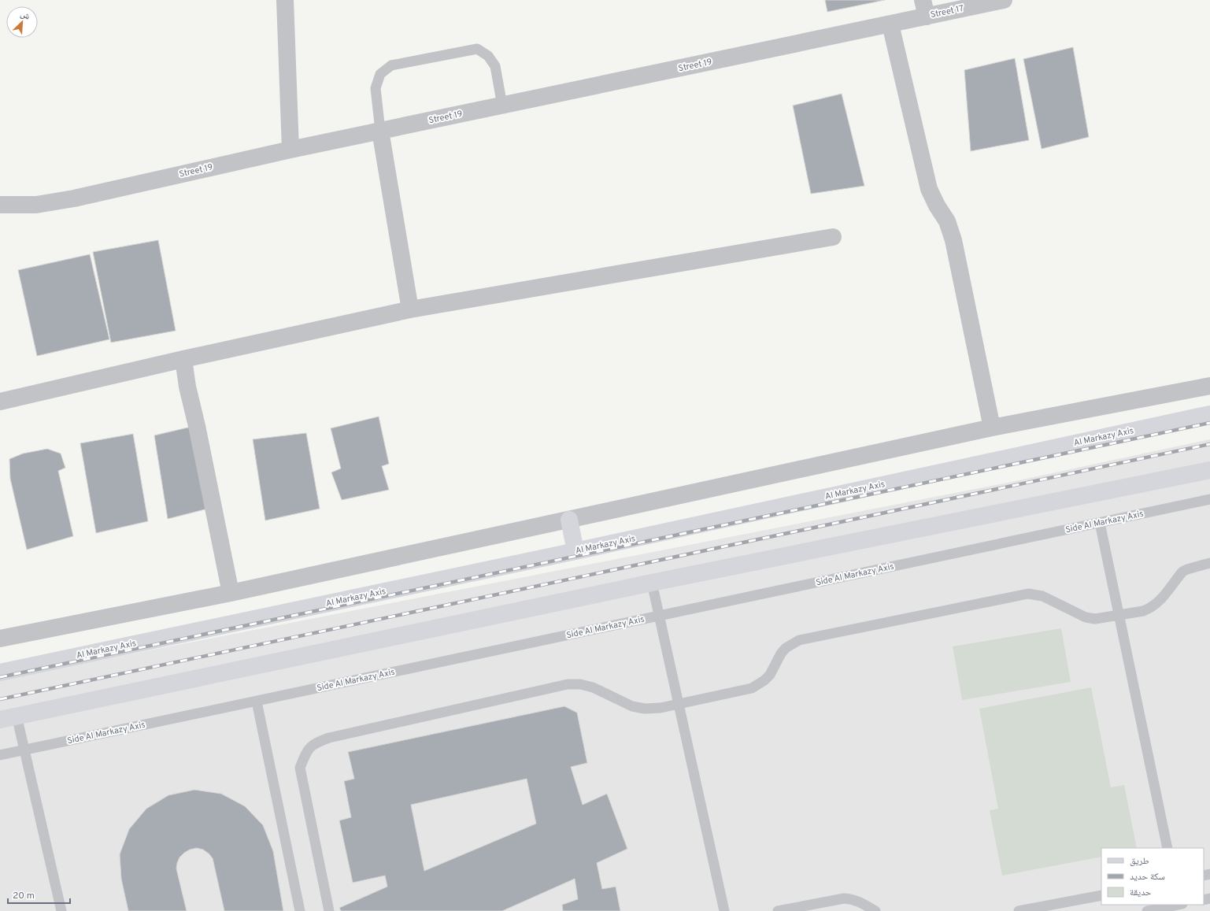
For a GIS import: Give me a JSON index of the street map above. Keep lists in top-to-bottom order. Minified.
{"streets":{"main road":["Al Markazy Axis"],"street":["Street 17","Street 19"],"lane":["Side Al Markazy Axis"]},"crossings":[["Street 17","Street 19"]],"legend":["طريق","سكة حديد","حديقة"],"scale_bar":"20 m","north":"top right"}
